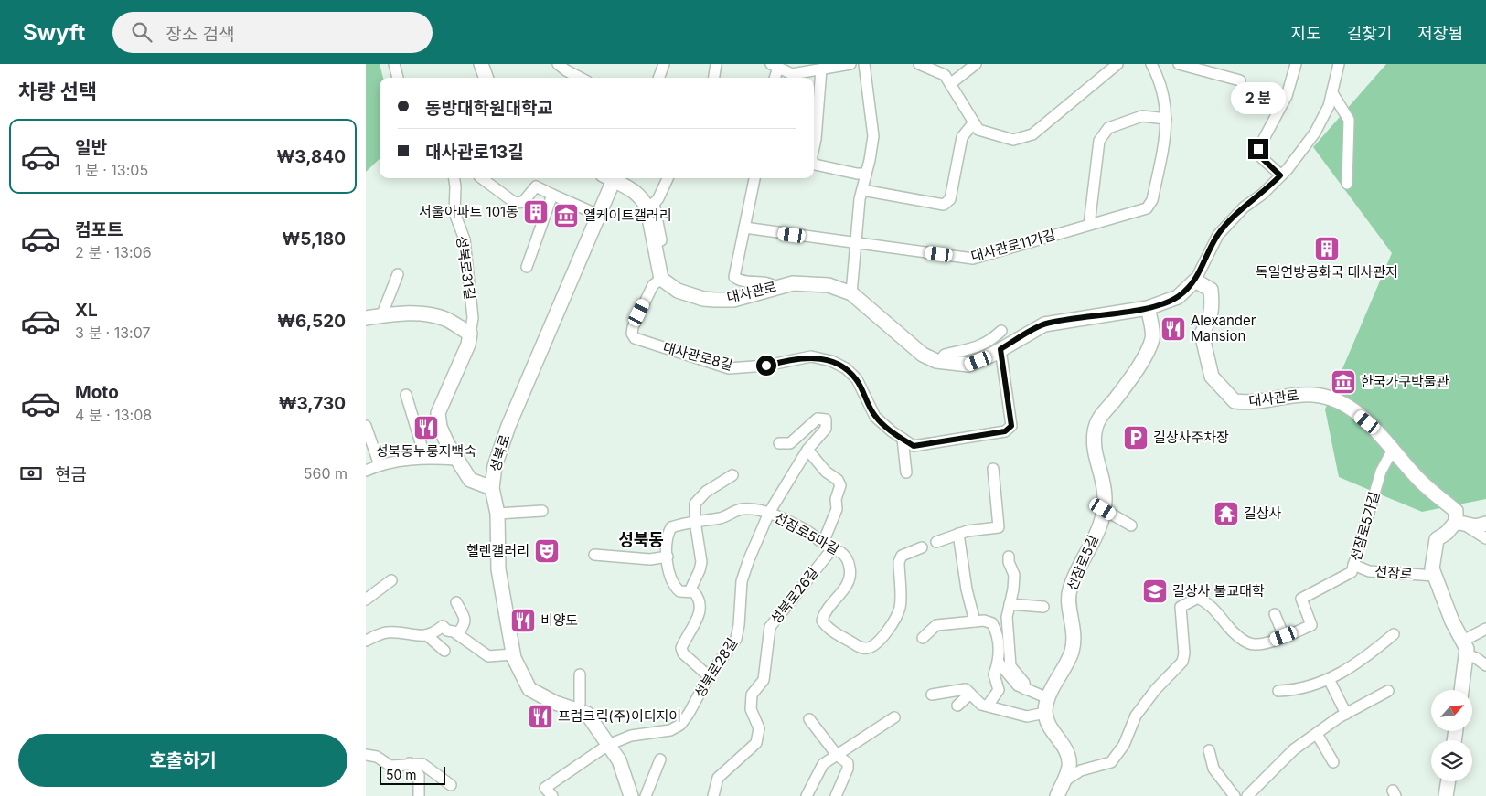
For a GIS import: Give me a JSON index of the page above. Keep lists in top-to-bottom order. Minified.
{"streets":{"main road":["성북로31길","대사관로","성북로","선잠로5길","선잠로"],"street":["대사관로11가길","대사관로8길","선잠로5가길","선잠로5마길","성북로26길","성북로28길"]},"crossings":[["성북로31길","성북로"],["대사관로","대사관로8길"],["대사관로","선잠로5가길"],["대사관로","선잠로5길"],["대사관로","선잠로"],["성북로","성북로28길"],["선잠로5가길","선잠로"],["선잠로5마길","성북로26길"],["선잠로5마길","성북로28길"]],"districts":["성북동"],"places":{"building":["서울아파트 101동","독일연방공화국 대사관저"],"museum":["엘케이트갤러리","한국가구박물관"],"restaurant":["Alexander Mansion","성북동누룽지백숙","비양도","프럼크릭(주)이디지이"],"parking":["길상사주차장"],"temple":["길상사"],"theatre":["헬렌갤러리"],"school or university":["길상사 불교대학"]},"scale_bar":"50 m","north":"top right","page":{"header":"Swyft","search":"장소 검색","nav":["지도","길찾기","저장됨"],"heading":"차량 선택","banner":["동방대학원대학교","대사관로13길"],"bubble":"2 분","list":[{"name":"일반","note":"1 분 · 13:05","value":"₩3,840"},{"name":"컴포트","note":"2 분 · 13:06","value":"₩5,180"},{"name":"XL","note":"3 분 · 13:07","value":"₩6,520"},{"name":"Moto","note":"4 분 · 13:08","value":"₩3,730"}],"pay":["현금","560 m"],"buttons":"호출하기","scale":"50 m"}}
